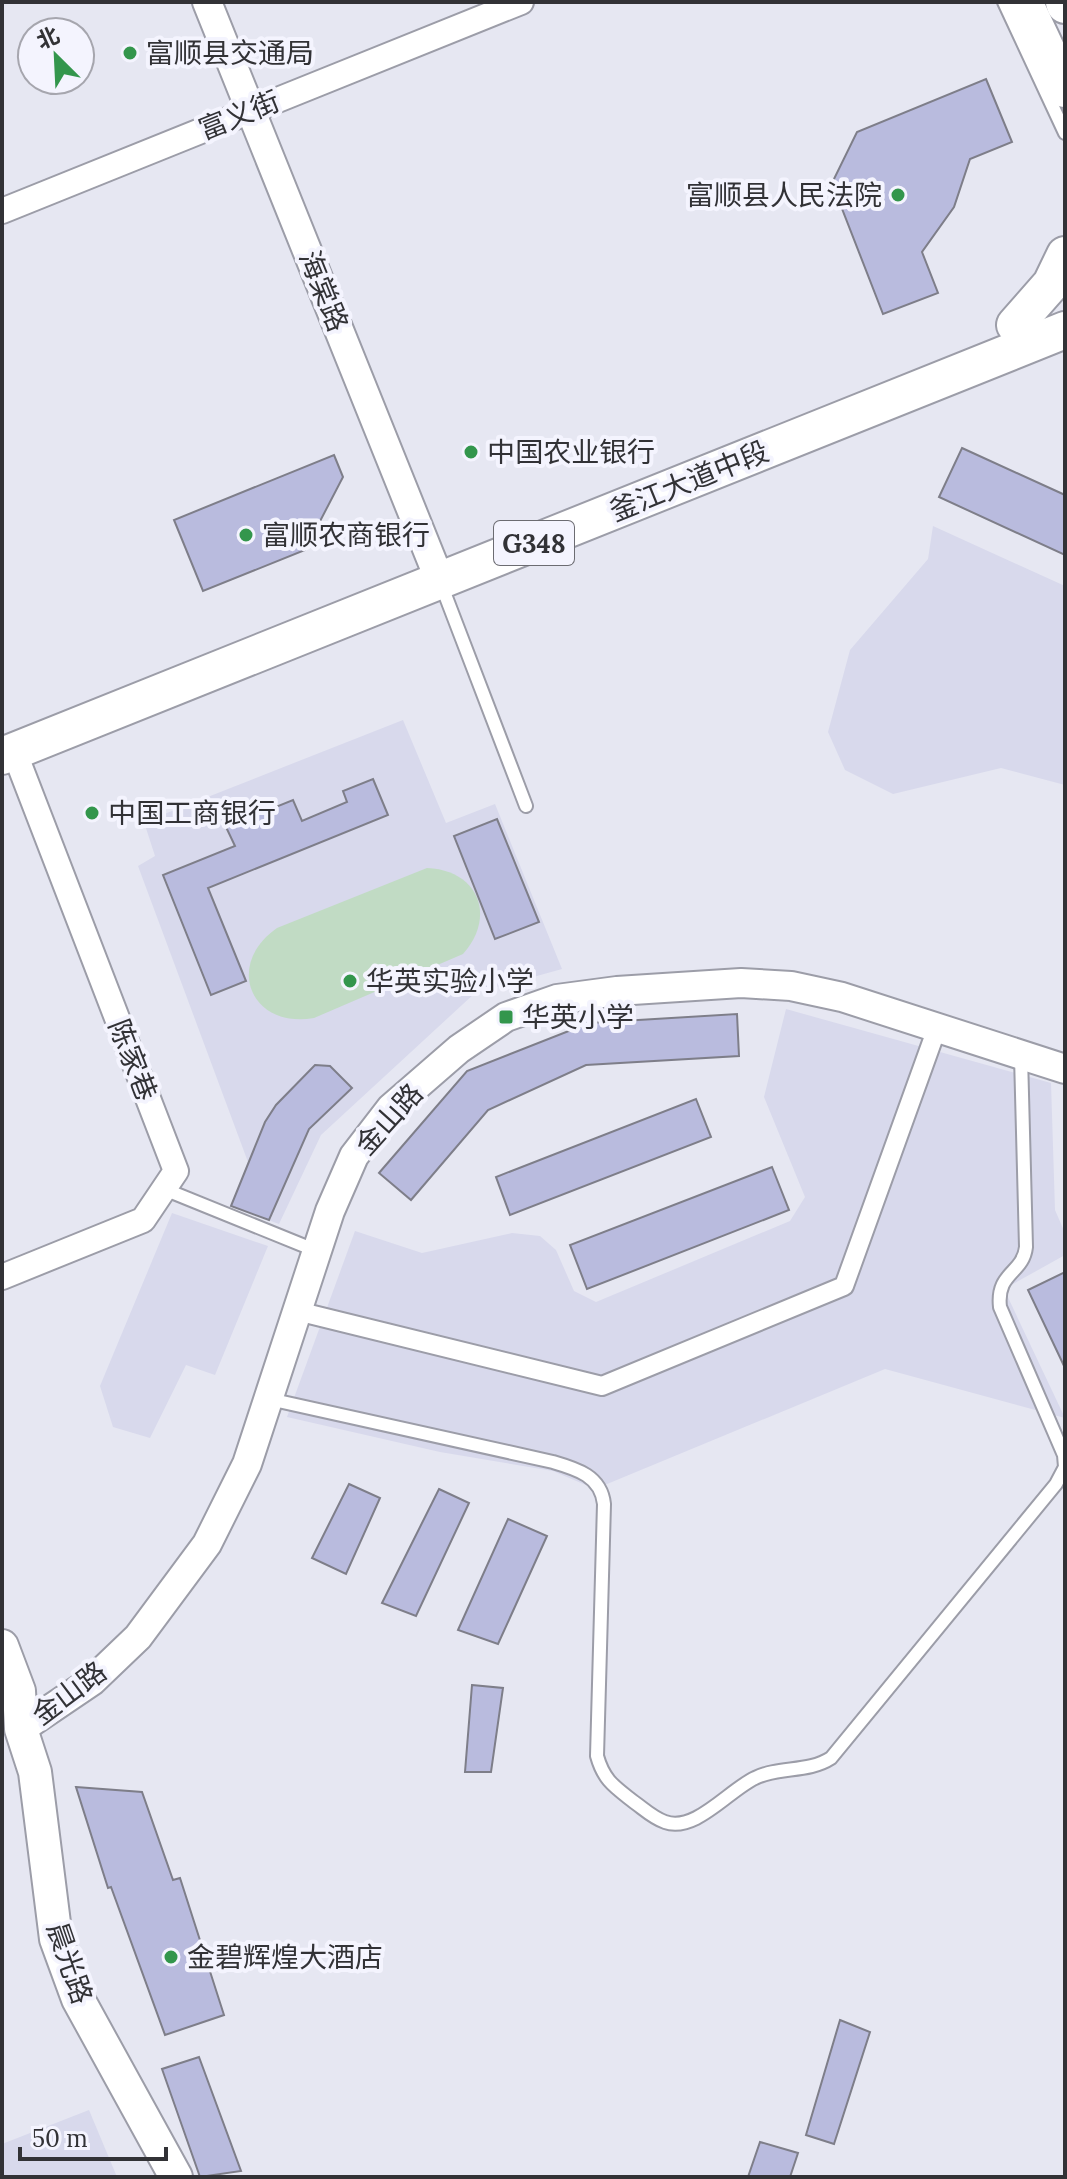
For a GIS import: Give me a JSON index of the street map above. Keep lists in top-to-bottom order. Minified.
{"streets":{"main road":["釜江大道中段","G348","晨光路"],"street":["富义街","海棠路","陈家巷","金山路"]},"crossings":[["富义街","海棠路"],["海棠路","釜江大道中段"],["釜江大道中段","陈家巷"],["金山路","晨光路"]],"places":{"other":["富顺县交通局","富顺县人民法院","中国农业银行","富顺农商银行","中国工商银行","华英实验小学","金碧辉煌大酒店"],"transit":["华英小学"]},"scale_bar":"50 m","north":"top left"}
